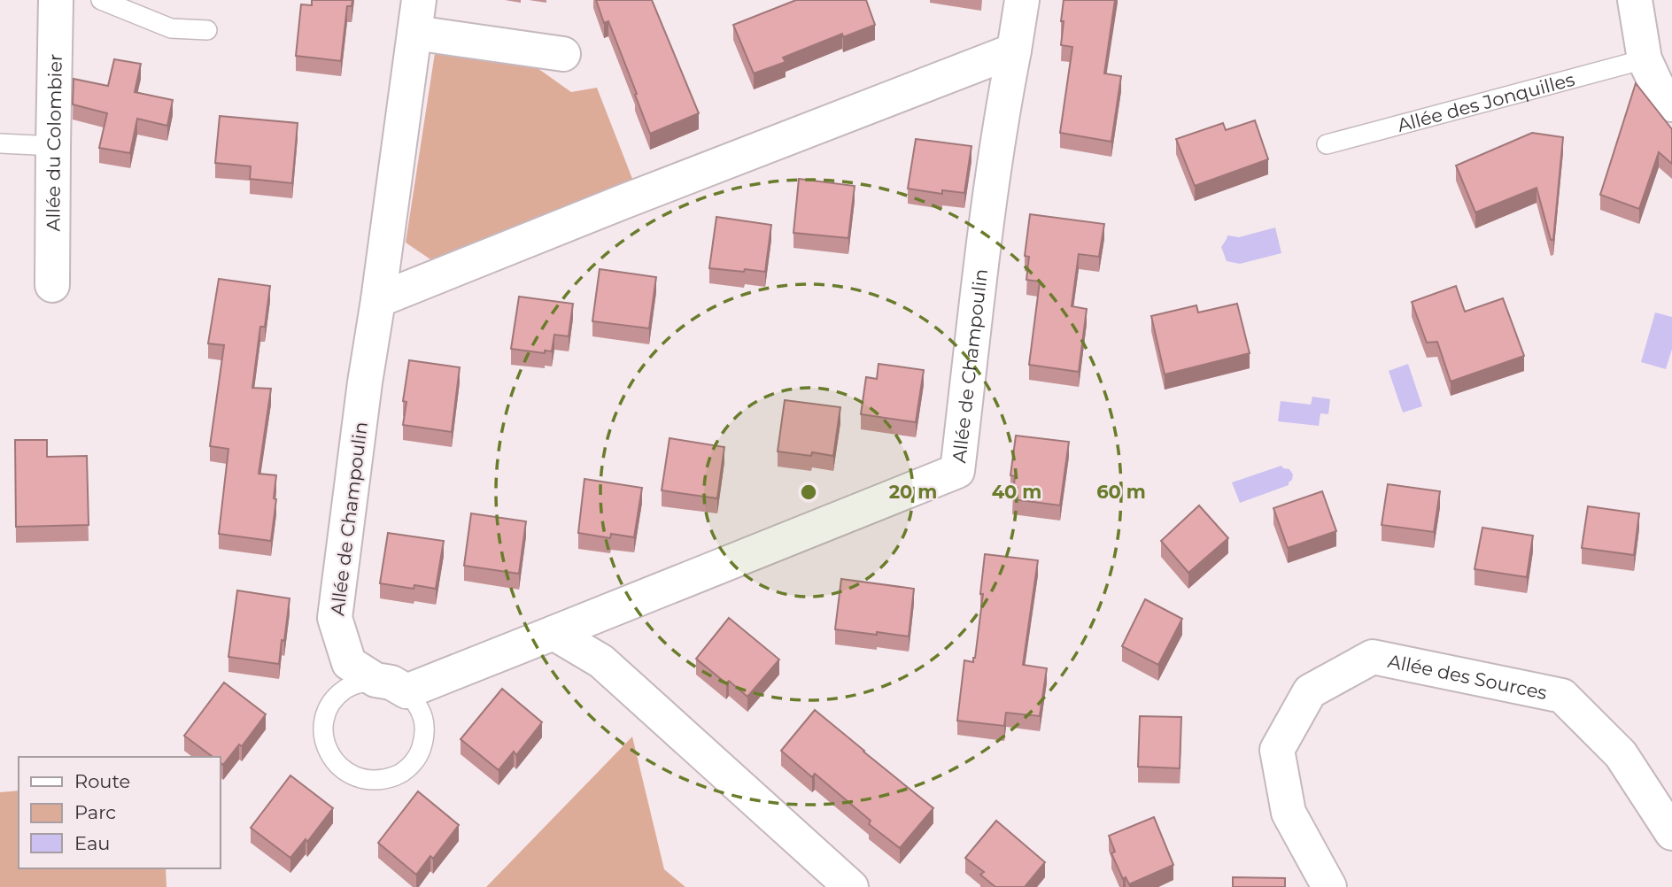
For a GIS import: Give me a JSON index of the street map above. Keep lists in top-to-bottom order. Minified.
{"streets":{"street":["Allée du Colombier","Allée de Champoulin","Allée des Sources"],"lane":["Allée des Jonquilles"]},"legend":["Route","Parc","Eau"],"rings":["20 m","40 m","60 m"]}
